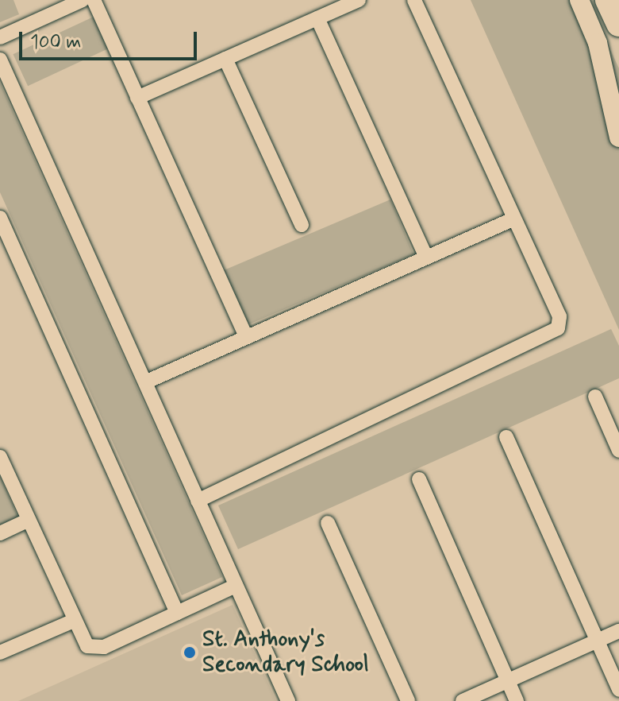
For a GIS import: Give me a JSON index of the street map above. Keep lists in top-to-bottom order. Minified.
{"places":["St. Anthony's Secondary School"],"scale_bar":"100 m"}
